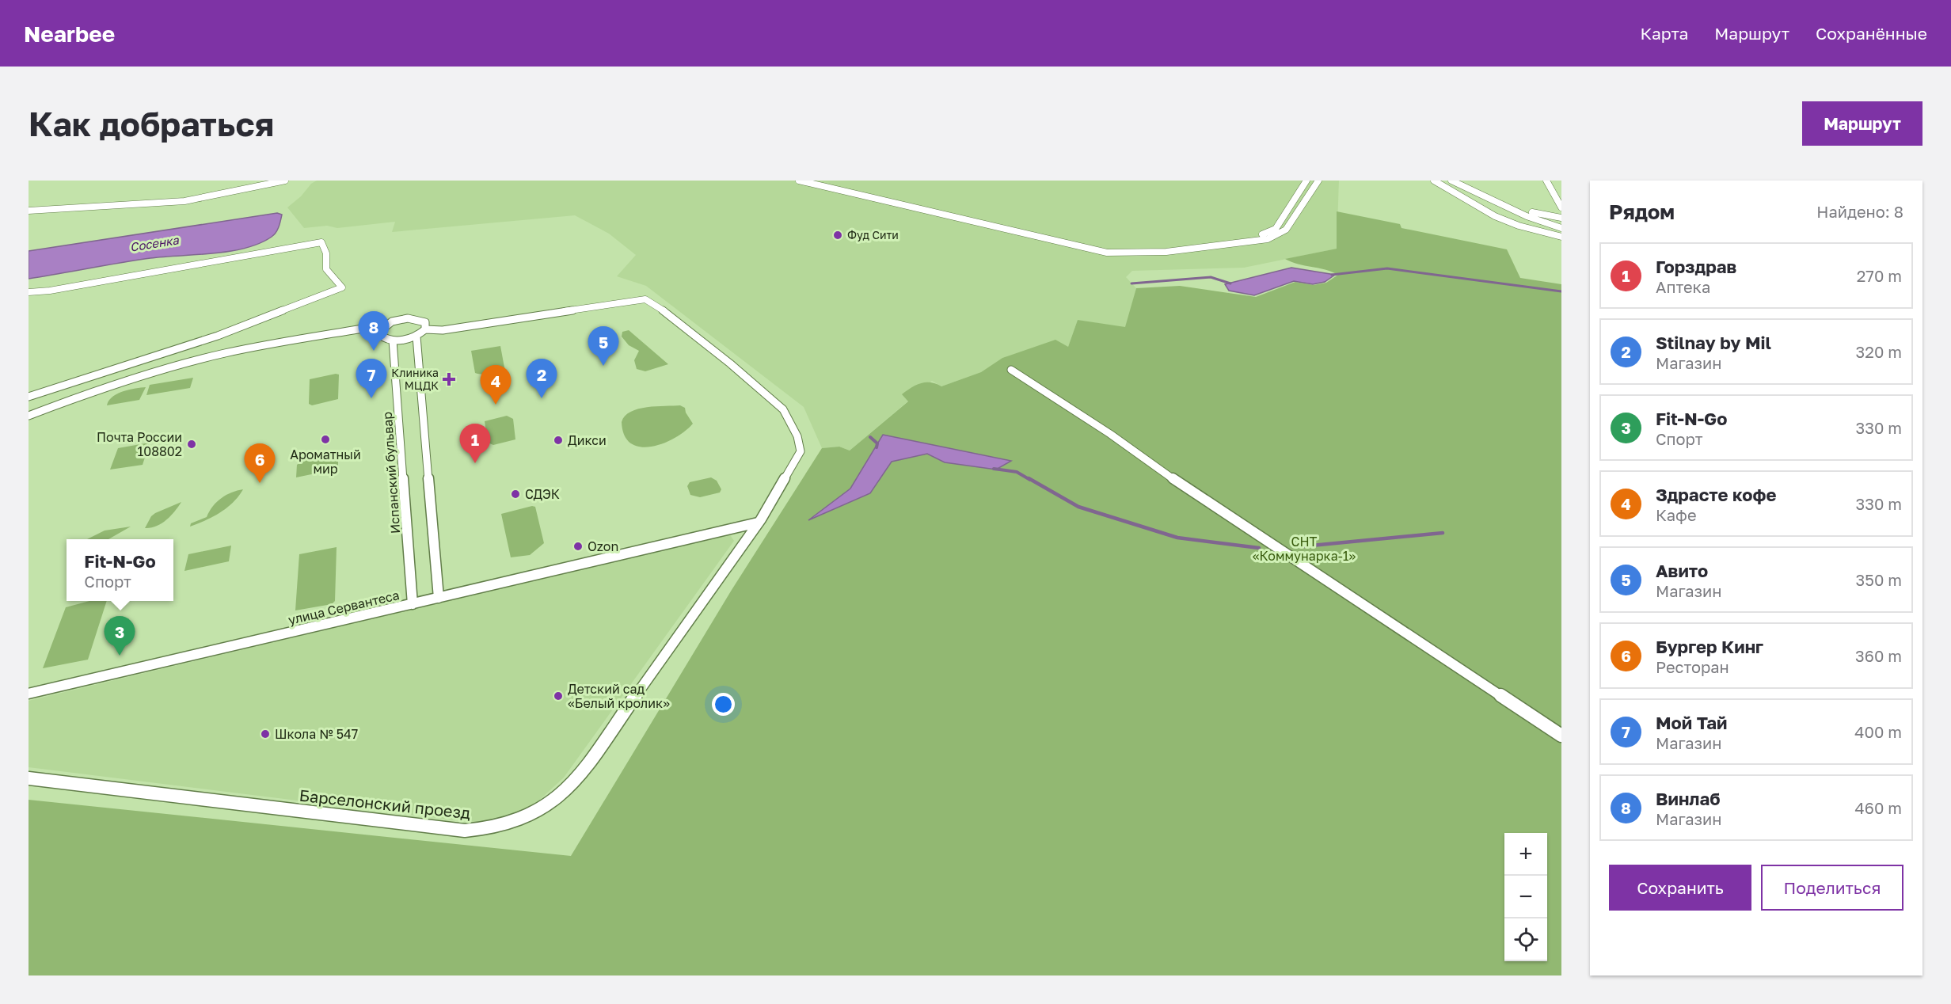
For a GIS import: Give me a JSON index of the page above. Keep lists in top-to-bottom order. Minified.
{"streets":{"street":["Испанский бульвар","улица Сервантеса","Барселонский проезд"]},"crossings":[["Испанский бульвар","улица Сервантеса"],["улица Сервантеса","Барселонский проезд"]],"water":["Сосенка"],"parks":["СНТ «Коммунарка-1»"],"places":{"other":["Фуд Сити","Ароматный мир","Дикси","Почта России 108802","СДЭК","Ozon","Детский сад «Белый кролик»","Школа № 547"],"health":["Клиника МЦДК"]},"page":{"header":"Nearbee","nav":["Карта","Маршрут","Сохранённые"],"buttons":["Маршрут",["Сохранить","Поделиться"]],"title":"Как добраться","heading":["Рядом","Найдено: 8"],"list":[{"mark":"1","name":"Горздрав","note":"Аптека","value":"270 m"},{"mark":"2","name":"Stilnay by Mil","note":"Магазин","value":"320 m"},{"mark":"3","name":"Fit-N-Go","note":"Спорт","value":"330 m"},{"mark":"4","name":"Здрасте кофе","note":"Кафе","value":"330 m"},{"mark":"5","name":"Авито","note":"Магазин","value":"350 m"},{"mark":"6","name":"Бургер Кинг","note":"Ресторан","value":"360 m"},{"mark":"7","name":"Мой Тай","note":"Магазин","value":"400 m"},{"mark":"8","name":"Винлаб","note":"Магазин","value":"460 m"}],"pins":["8","5","2","7","4","1","6","3"],"popup":["Fit-N-Go","Спорт"],"map_buttons":["+","−"]}}
